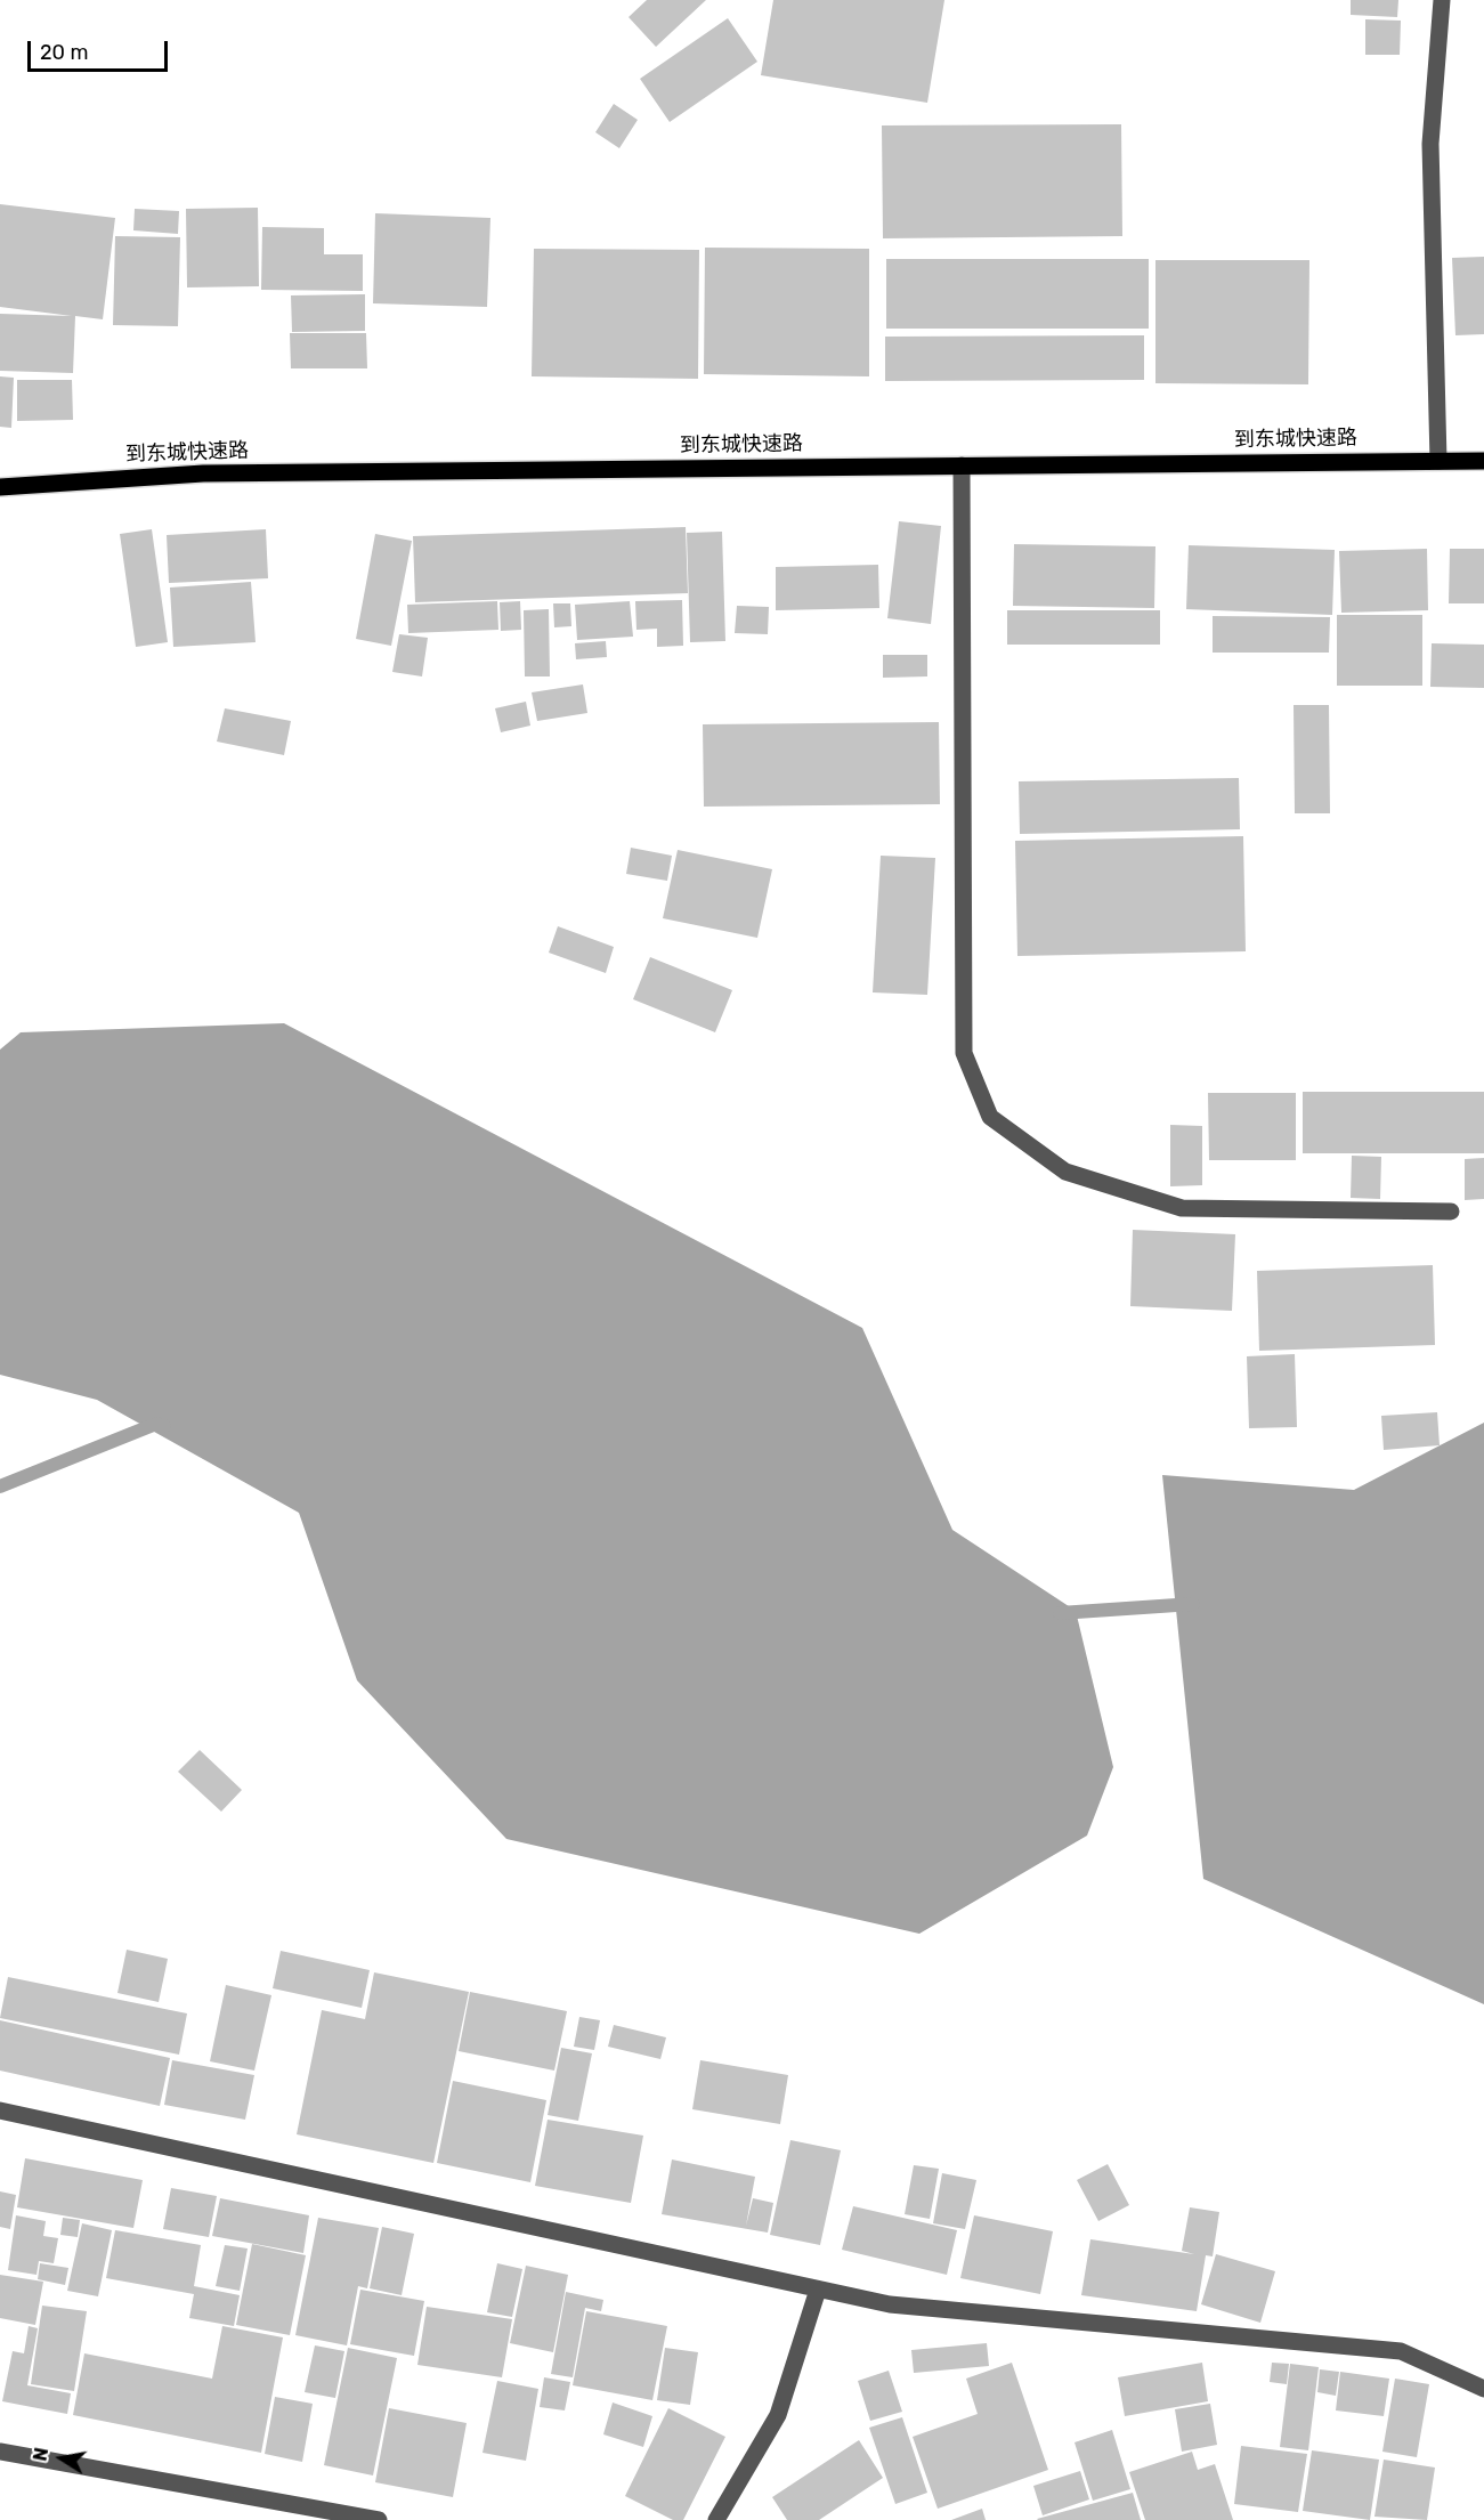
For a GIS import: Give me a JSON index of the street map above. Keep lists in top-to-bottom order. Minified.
{"streets":{"main road":["到东城快速路"]},"scale_bar":"20 m","north":"left"}
